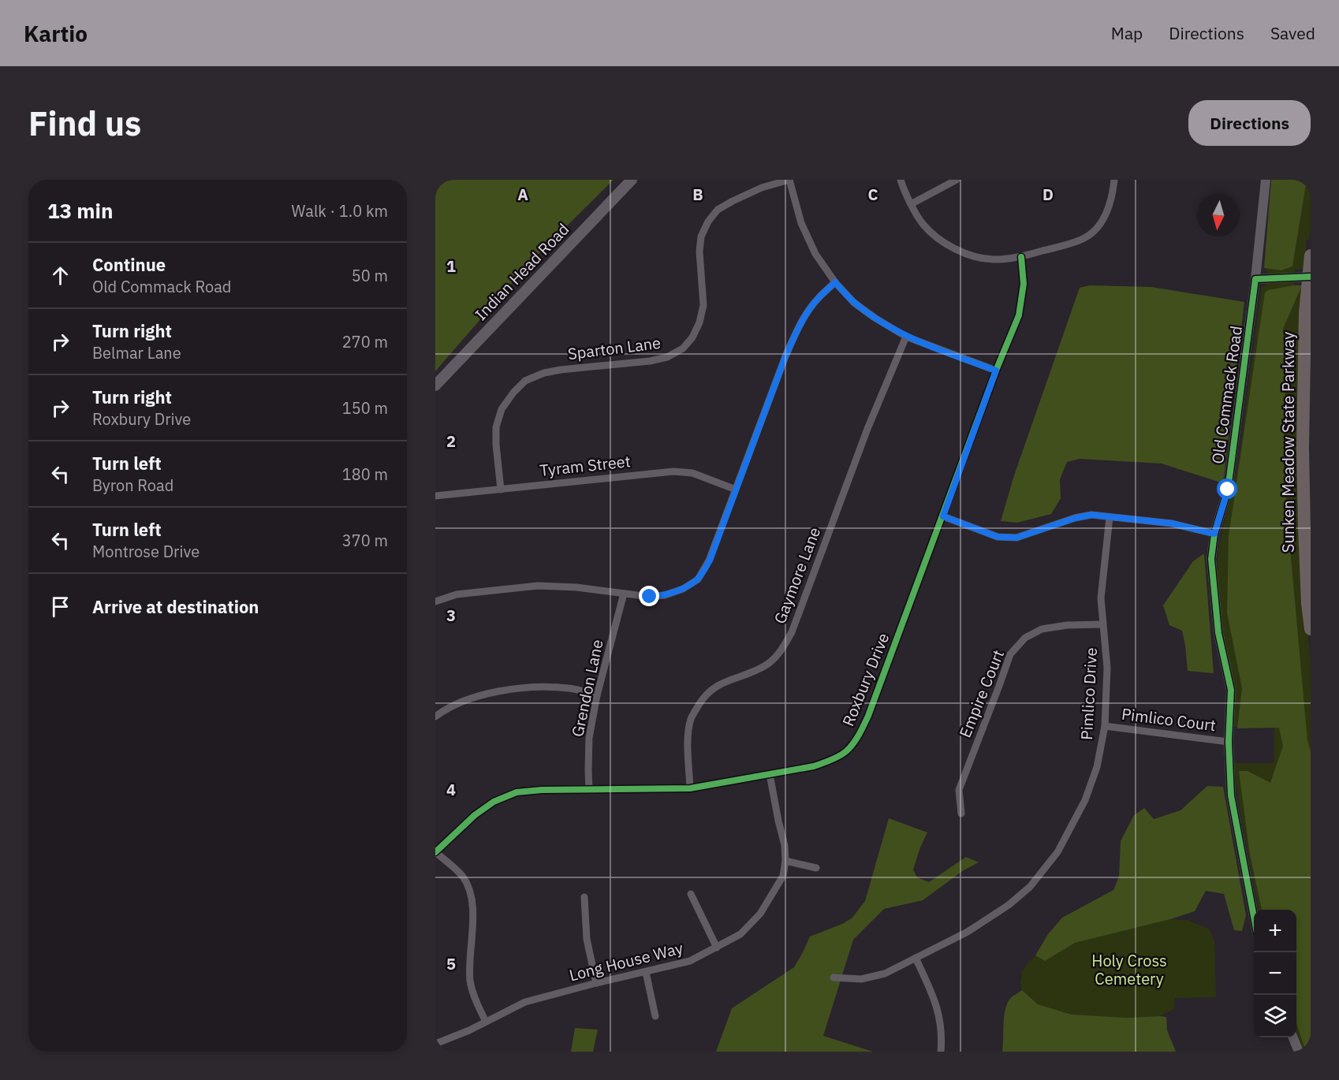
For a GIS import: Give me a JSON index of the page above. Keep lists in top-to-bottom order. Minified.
{"streets":{"highway":["Sunken Meadow State Parkway"],"main road":["Indian Head Road"],"street":["Sparton Lane","Old Commack Road","Tyram Street","Gaymore Lane","Roxbury Drive","Grendon Lane","Empire Court","Pimlico Drive","Pimlico Court","Long House Way"]},"crossings":[["Sparton Lane","Tyram Street"],["Old Commack Road","Pimlico Court"],["Gaymore Lane","Roxbury Drive"],["Roxbury Drive","Grendon Lane"],["Empire Court","Pimlico Drive"],["Pimlico Drive","Pimlico Court"]],"parks":["Holy Cross Cemetery"],"north":"bottom","page":{"header":"Kartio","nav":["Map","Directions","Saved"],"buttons":"Directions","title":"Find us","heading":["13 min","Walk · 1.0 km"],"list":[["Continue","Old Commack Road","50 m"],["Turn right","Belmar Lane","270 m"],["Turn right","Roxbury Drive","150 m"],["Turn left","Byron Road","180 m"],["Turn left","Montrose Drive","370 m"],"Arrive at destination"],"map_buttons":["+","−"]},"grid":{"columns":["A","B","C","D"],"rows":["1","2","3","4","5"]}}
